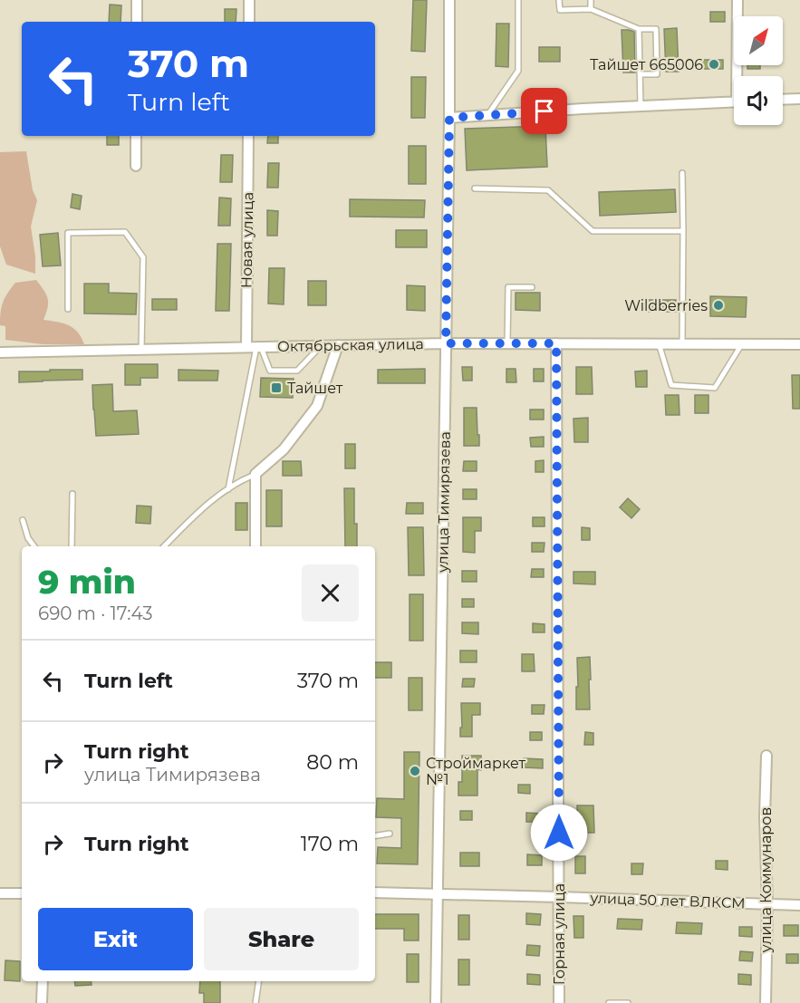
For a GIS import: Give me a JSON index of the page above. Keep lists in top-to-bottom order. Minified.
{"streets":{"street":["Новая улица","Октябрьская улица","улица Тимирязева","улица Коммунаров","улица 50 лет ВЛКСМ","Горная улица"]},"crossings":[["Новая улица","Октябрьская улица"],["Октябрьская улица","улица Тимирязева"],["Октябрьская улица","Горная улица"],["улица Тимирязева","улица 50 лет ВЛКСМ"],["улица Коммунаров","улица 50 лет ВЛКСМ"],["улица 50 лет ВЛКСМ","Горная улица"]],"places":{"other":["Тайшет 665006","Wildberries","Строймаркет №1"],"transit":["Тайшет"]},"north":"top right","page":{"turn":["370 m","Turn left"],"heading":["9 min","690 m · 17:43"],"list":[{"name":"Turn left","value":"370 m"},{"name":"Turn right","note":"улица Тимирязева","value":"80 m"},{"name":"Turn right","value":"170 m"}],"buttons":["Exit","Share"]}}
